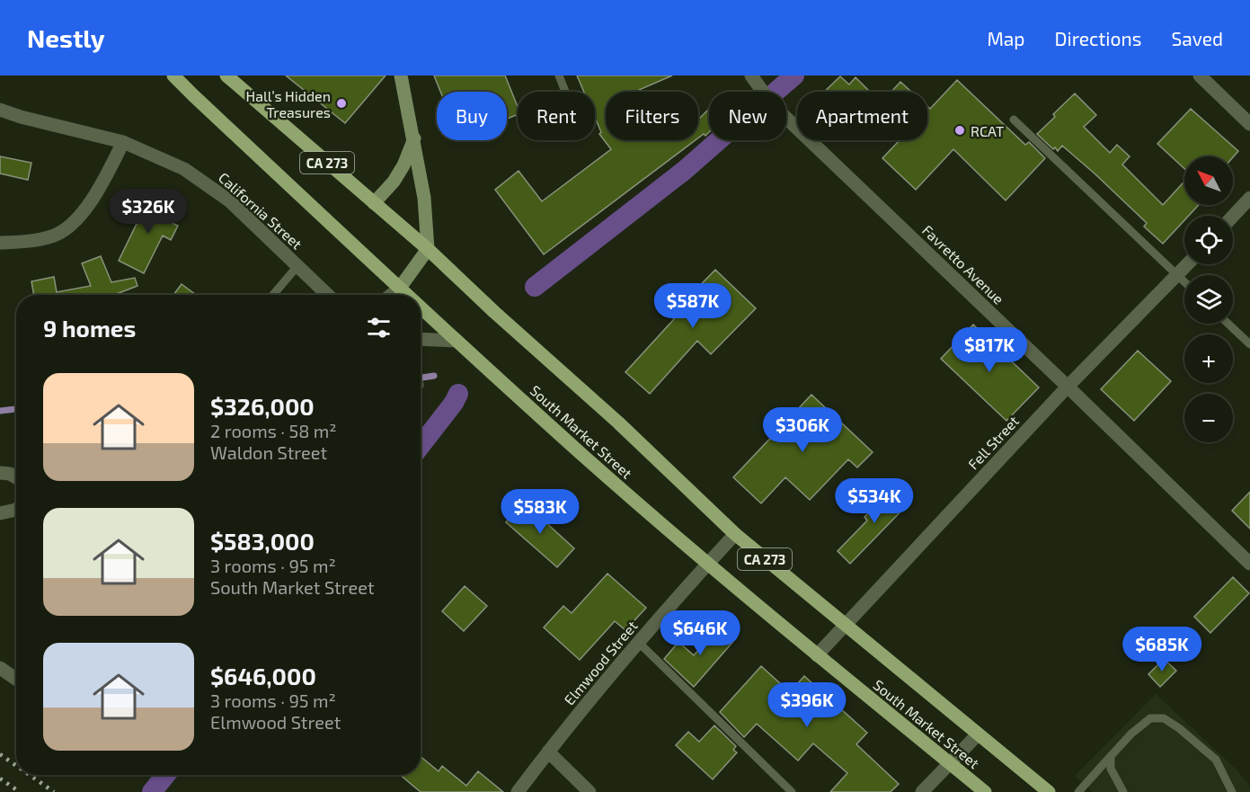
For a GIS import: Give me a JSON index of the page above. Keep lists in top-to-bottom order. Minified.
{"streets":{"main road":["CA 273","South Market Street"],"street":["California Street","Favretto Avenue","Fell Street","Elmwood Street"]},"crossings":[["CA 273","South Market Street"],["Favretto Avenue","Fell Street"],["South Market Street","Fell Street"],["South Market Street","Elmwood Street"]],"places":["Hall’s Hidden Treasures","RCAT"],"north":"top left","page":{"header":"Nestly","nav":["Map","Directions","Saved"],"chip":["Buy","Rent","Filters","New","Apartment"],"map_buttons":["+","−"],"price":["$326K","$587K","$817K","$306K","$534K","$583K","$646K","$685K","$396K"],"heading":"9 homes","list":[{"name":"$326,000","note":"2 rooms · 58 m² · Waldon Street"},{"name":"$583,000","note":"3 rooms · 95 m² · South Market Street"},{"name":"$646,000","note":"3 rooms · 95 m² · Elmwood Street"}]}}
